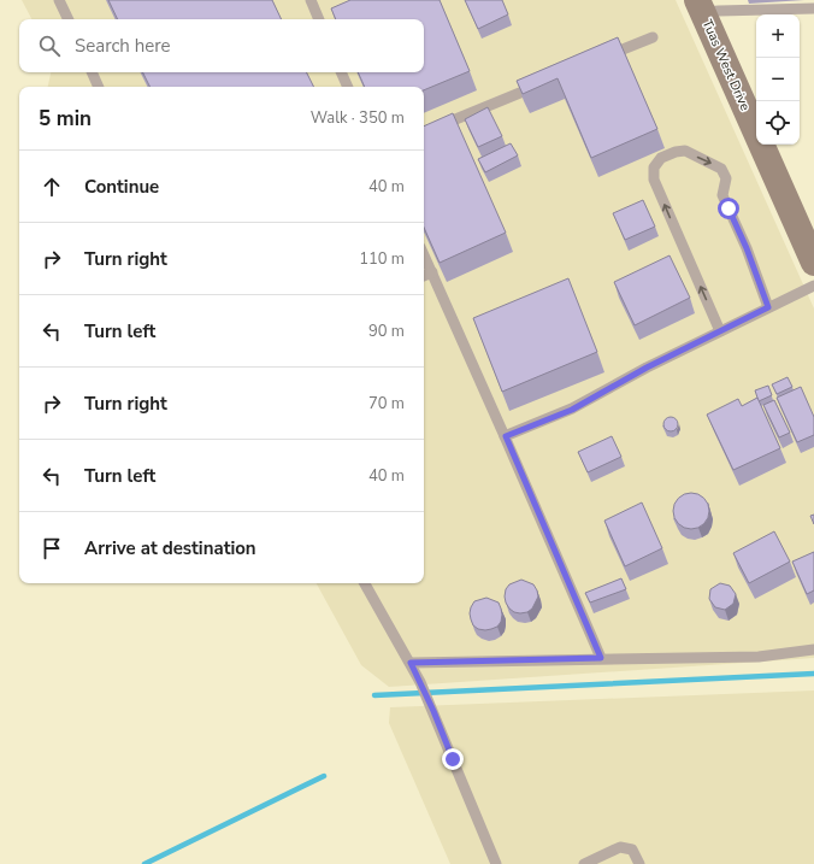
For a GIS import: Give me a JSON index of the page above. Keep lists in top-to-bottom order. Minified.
{"streets":{"main road":["Tuas West Drive"]},"page":{"map_buttons":["+","−"],"search":"Search here","heading":["5 min","Walk · 350 m"],"list":[["Continue","40 m"],["Turn right","110 m"],["Turn left","90 m"],["Turn right","70 m"],["Turn left","40 m"],"Arrive at destination"]}}
